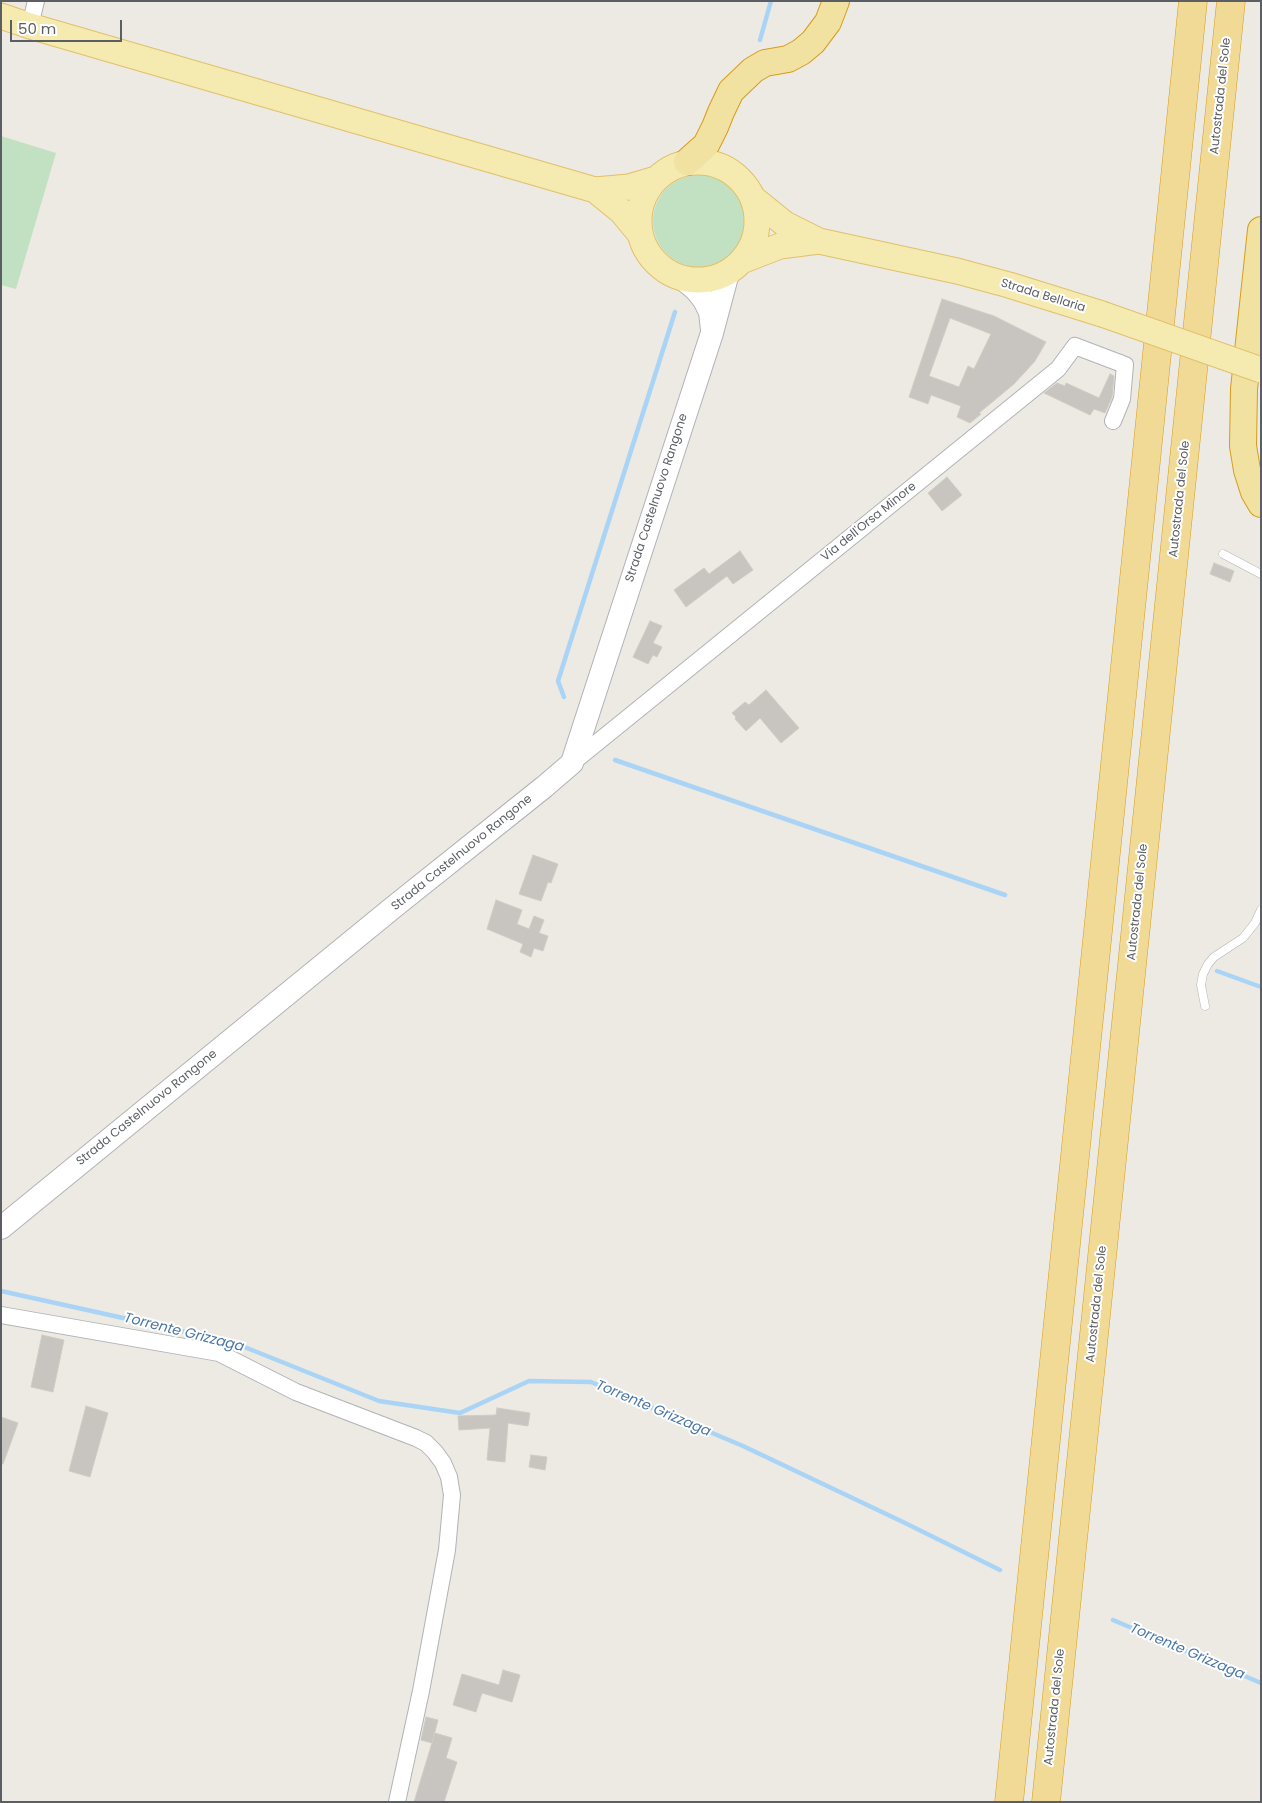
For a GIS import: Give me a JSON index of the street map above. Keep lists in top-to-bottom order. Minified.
{"streets":{"highway":["Autostrada del Sole"],"main road":["Strada Bellaria","Strada Castelnuovo Rangone"],"street":["Via dell'Orsa Minore"]},"crossings":[["Strada Bellaria","Strada Castelnuovo Rangone"],["Strada Castelnuovo Rangone","Via dell'Orsa Minore"]],"water":["Torrente Grizzaga"],"scale_bar":"50 m"}
